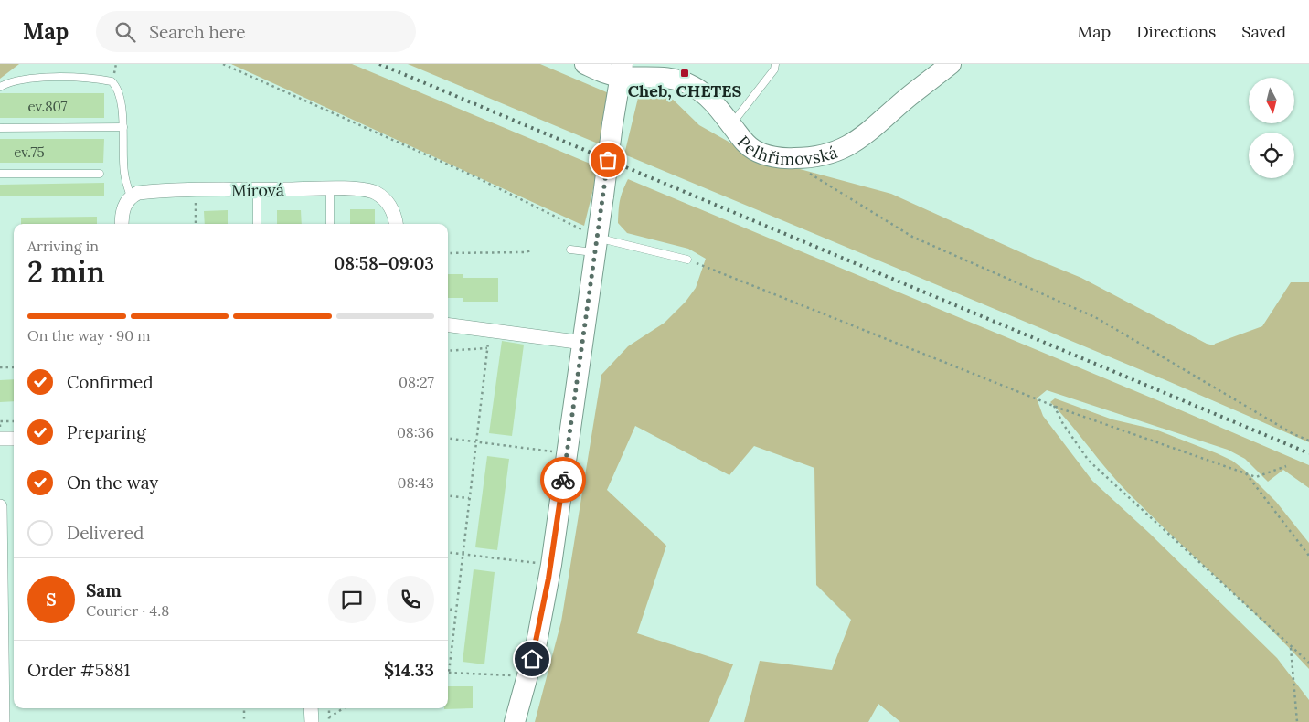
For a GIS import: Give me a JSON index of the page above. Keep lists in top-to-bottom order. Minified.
{"streets":{"street":["Pelhřimovská","Mírová"]},"places":{"transit":["Cheb, CHETES"]},"house_numbers":["ev.807","ev.75"],"north":"bottom","page":{"header":"Map","search":"Search here","nav":["Map","Directions","Saved"],"heading":["2 min","Arriving in","08:58–09:03"],"panel":["Sam","Courier · 4.8","Order #5881","$14.33"],"bar":"On the way · 90 m","list":[["Confirmed","08:27"],["Preparing","08:36"],["On the way","08:43"],"Delivered"],"round":"S"}}
